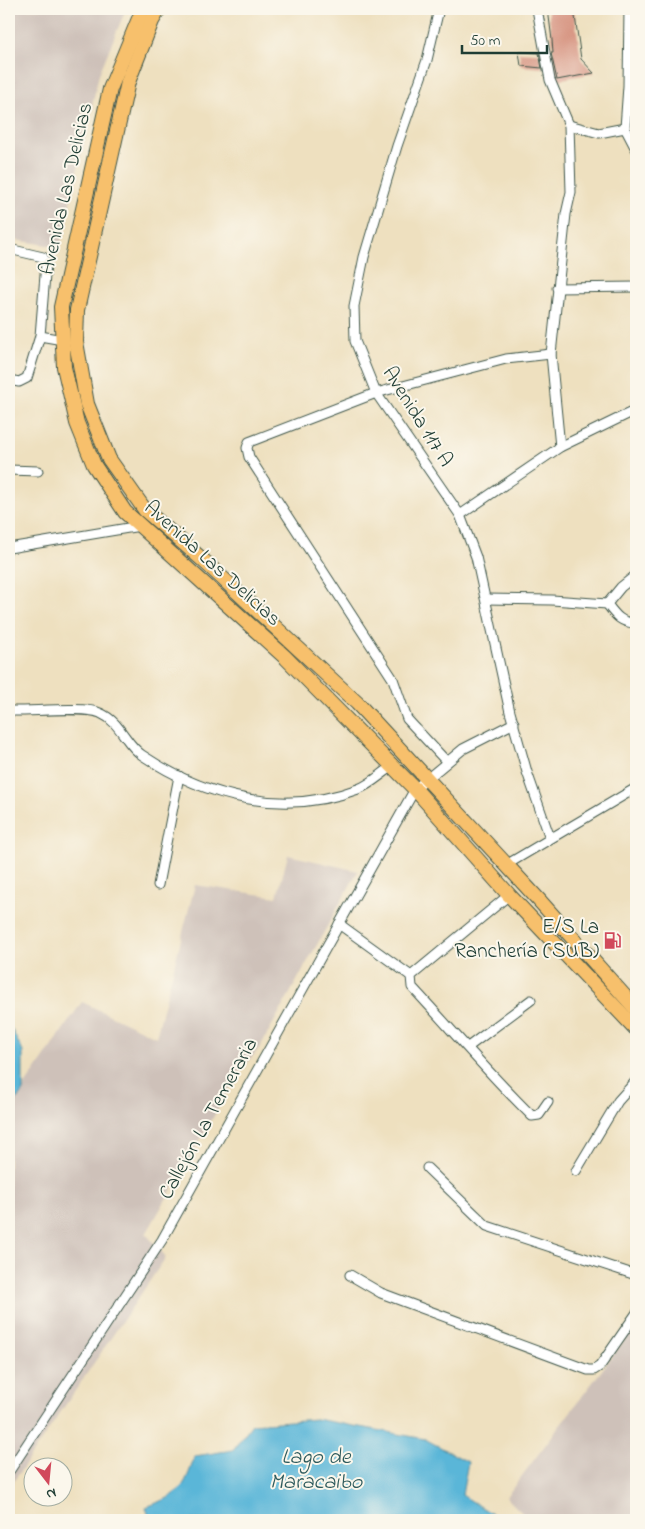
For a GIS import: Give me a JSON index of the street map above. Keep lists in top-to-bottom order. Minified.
{"streets":{"main road":["Avenida Las Delicias"],"street":["Avenida 117 A","Callejón La Temeraria"]},"crossings":[["Avenida Las Delicias","Callejón La Temeraria"],["Avenida 117 A","Callejón La Temeraria"]],"water":["Lago de Maracaibo"],"places":{"fuel station":["E/S La Ranchería (SUB)"]},"scale_bar":"50 m","north":"bottom"}
